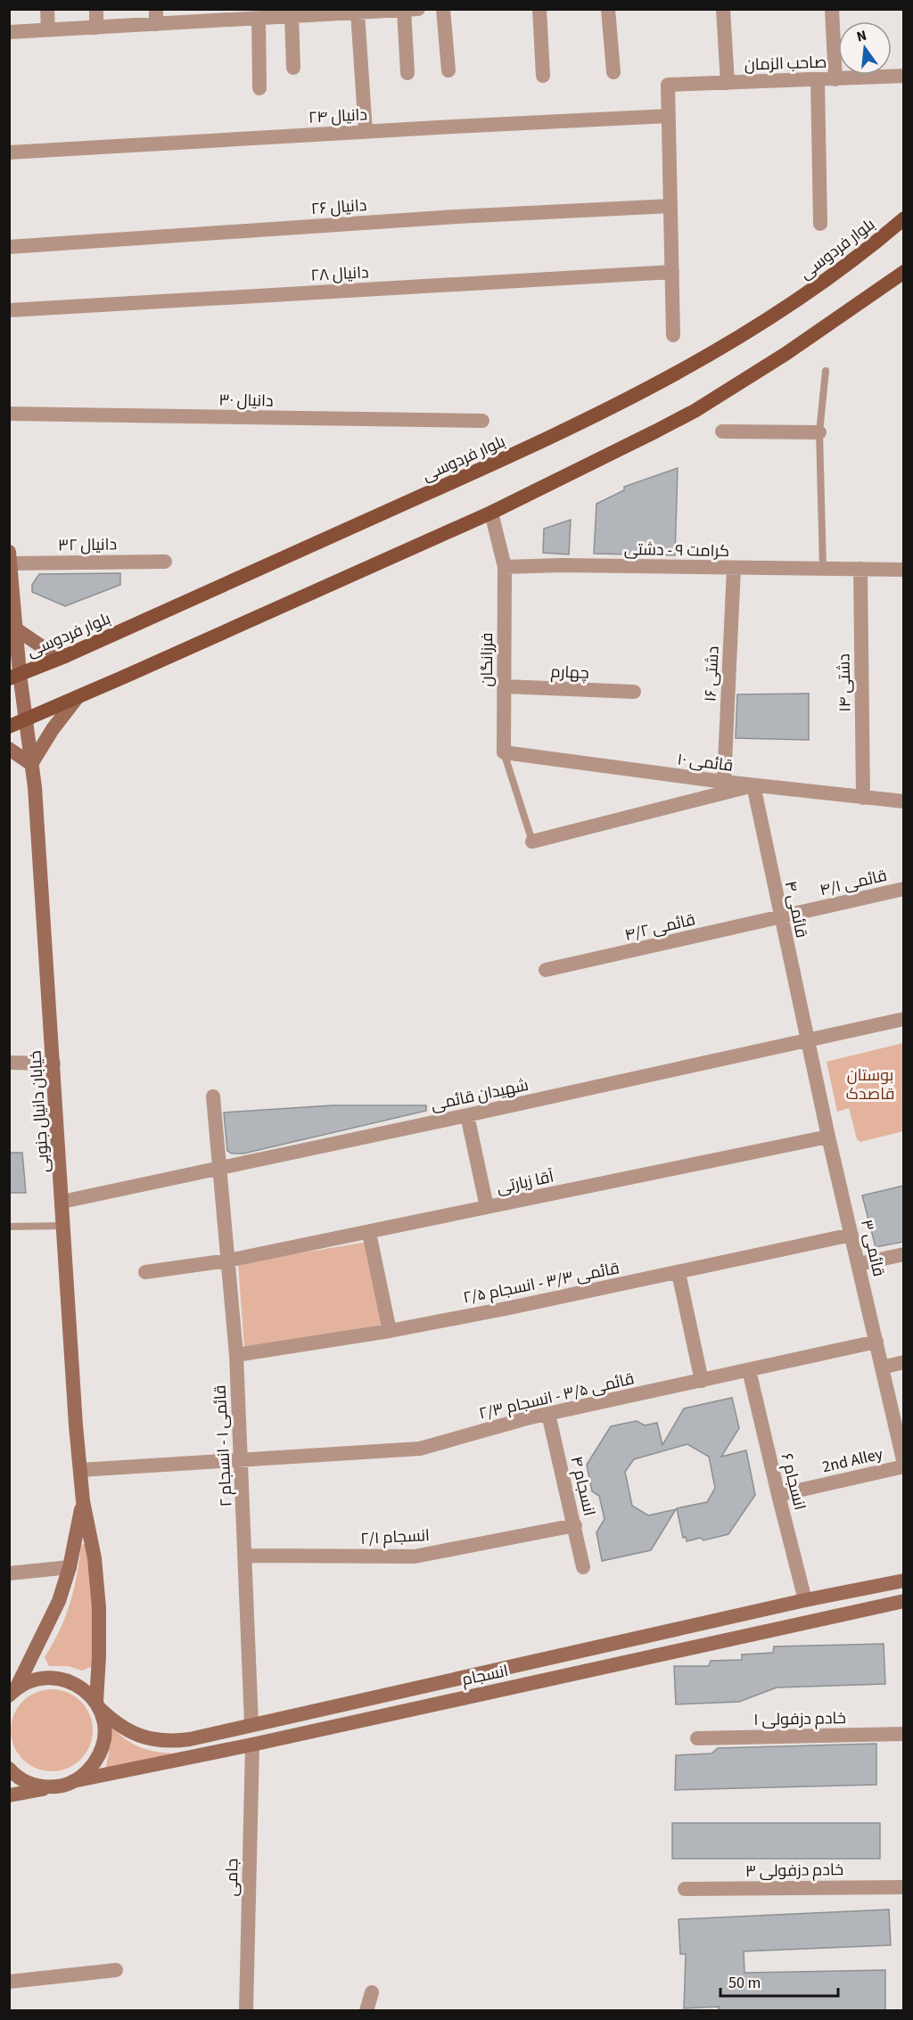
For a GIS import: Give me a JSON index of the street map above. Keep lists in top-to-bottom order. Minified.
{"streets":{"main road":["بلوار فردوسی","خیابان دانیال جنوبی","انسجام"],"street":["صاحب الزمان","دانیال ۲۴","دانیال ۲۶","دانیال ۲۸","دانیال ۳۰","دانیال ۳۲","کرامت ۹ - دشتی","فرزانگان","چهارم","دشتی ۱۶","دشتی ۱۴","قائمی ۱۰","قائمی ۴/۱","قائمی ۴","قائمی ۴/۲","شهیدان قائمی","آقا زیارتی","قائمی ۳","قائمی ۳/۳ - انسجام ۲/۵","قائمی ۳/۵ - انسجام ۲/۳","قائمی ۱ - انسجام ۲","2nd Alley","انسجام ۶","انسجام ۴","انسجام ۲/۱","خادم دزفولی ۱","خادم دزفولی ۳","جامی"]},"crossings":[["صاحب الزمان","دانیال ۲۴"],["بلوار فردوسی","خیابان دانیال جنوبی"],["دانیال ۳۲","خیابان دانیال جنوبی"],["کرامت ۹ - دشتی","فرزانگان"],["کرامت ۹ - دشتی","دشتی ۱۶"],["کرامت ۹ - دشتی","دشتی ۱۴"],["فرزانگان","چهارم"],["فرزانگان","قائمی ۱۰"],["دشتی ۱۶","قائمی ۱۰"],["دشتی ۱۴","قائمی ۱۰"],["قائمی ۱۰","قائمی ۴"],["قائمی ۴/۱","قائمی ۴"],["قائمی ۴/۱","قائمی ۴/۲"],["قائمی ۴","قائمی ۴/۲"],["قائمی ۴","شهیدان قائمی"],["قائمی ۴","قائمی ۳"],["شهیدان قائمی","خیابان دانیال جنوبی"],["شهیدان قائمی","قائمی ۳"],["شهیدان قائمی","قائمی ۱ - انسجام ۲"],["خیابان دانیال جنوبی","قائمی ۳/۵ - انسجام ۲/۳"],["خیابان دانیال جنوبی","انسجام"],["آقا زیارتی","قائمی ۳"],["آقا زیارتی","قائمی ۱ - انسجام ۲"],["قائمی ۳","قائمی ۳/۳ - انسجام ۲/۵"],["قائمی ۳","قائمی ۳/۵ - انسجام ۲/۳"],["قائمی ۳","2nd Alley"],["قائمی ۳/۳ - انسجام ۲/۵","قائمی ۱ - انسجام ۲"],["قائمی ۳/۵ - انسجام ۲/۳","قائمی ۱ - انسجام ۲"],["قائمی ۳/۵ - انسجام ۲/۳","انسجام ۶"],["قائمی ۳/۵ - انسجام ۲/۳","انسجام ۴"],["قائمی ۱ - انسجام ۲","انسجام ۲/۱"],["قائمی ۱ - انسجام ۲","انسجام"],["2nd Alley","انسجام ۶"],["انسجام ۶","انسجام"],["انسجام ۴","انسجام ۲/۱"],["انسجام","جامی"]],"parks":["بوستان قاصدک"],"scale_bar":"50 m","north":"top"}
